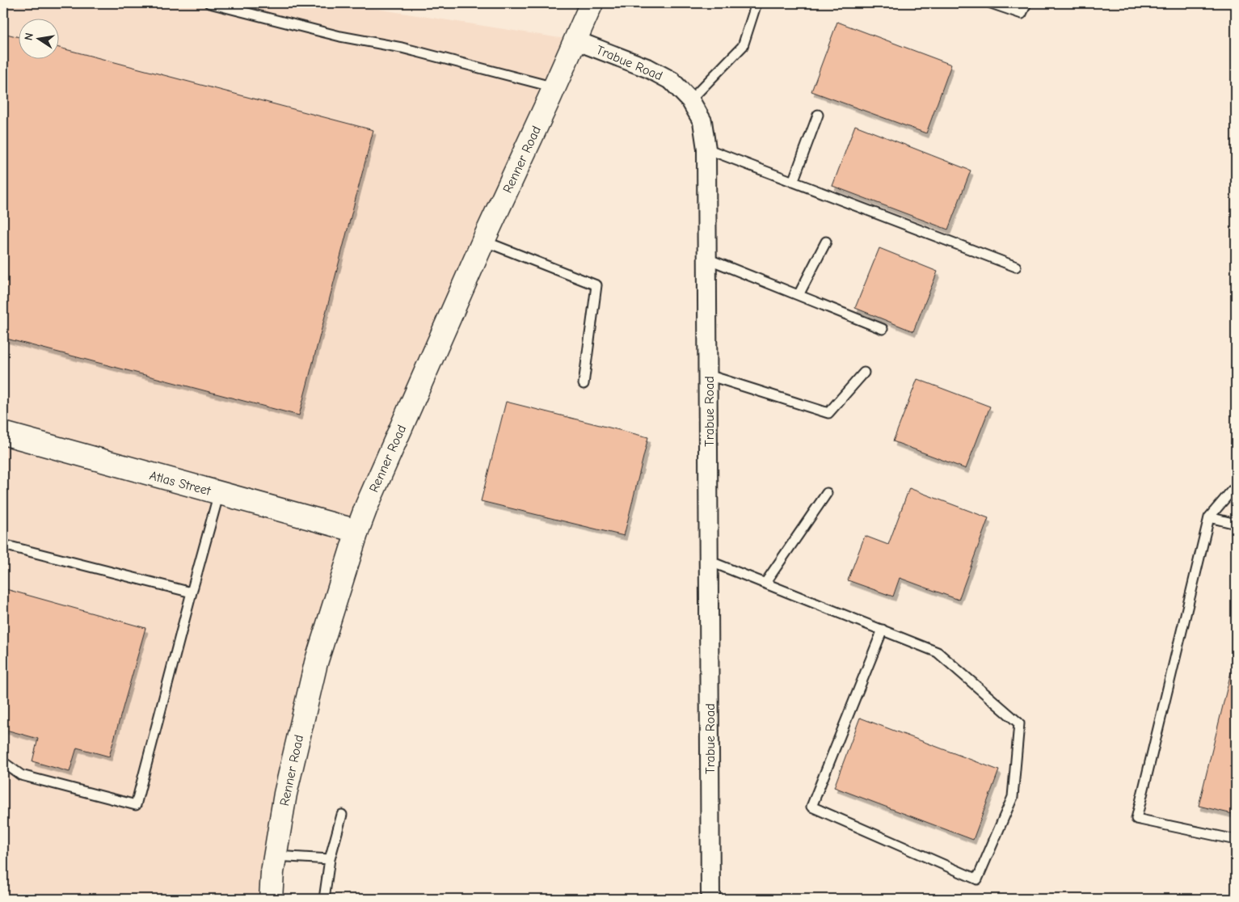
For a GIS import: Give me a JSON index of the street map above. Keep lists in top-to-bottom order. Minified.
{"streets":{"main road":["Renner Road","Atlas Street"],"street":["Trabue Road"]},"crossings":[["Trabue Road","Renner Road"],["Renner Road","Atlas Street"]],"north":"left"}
